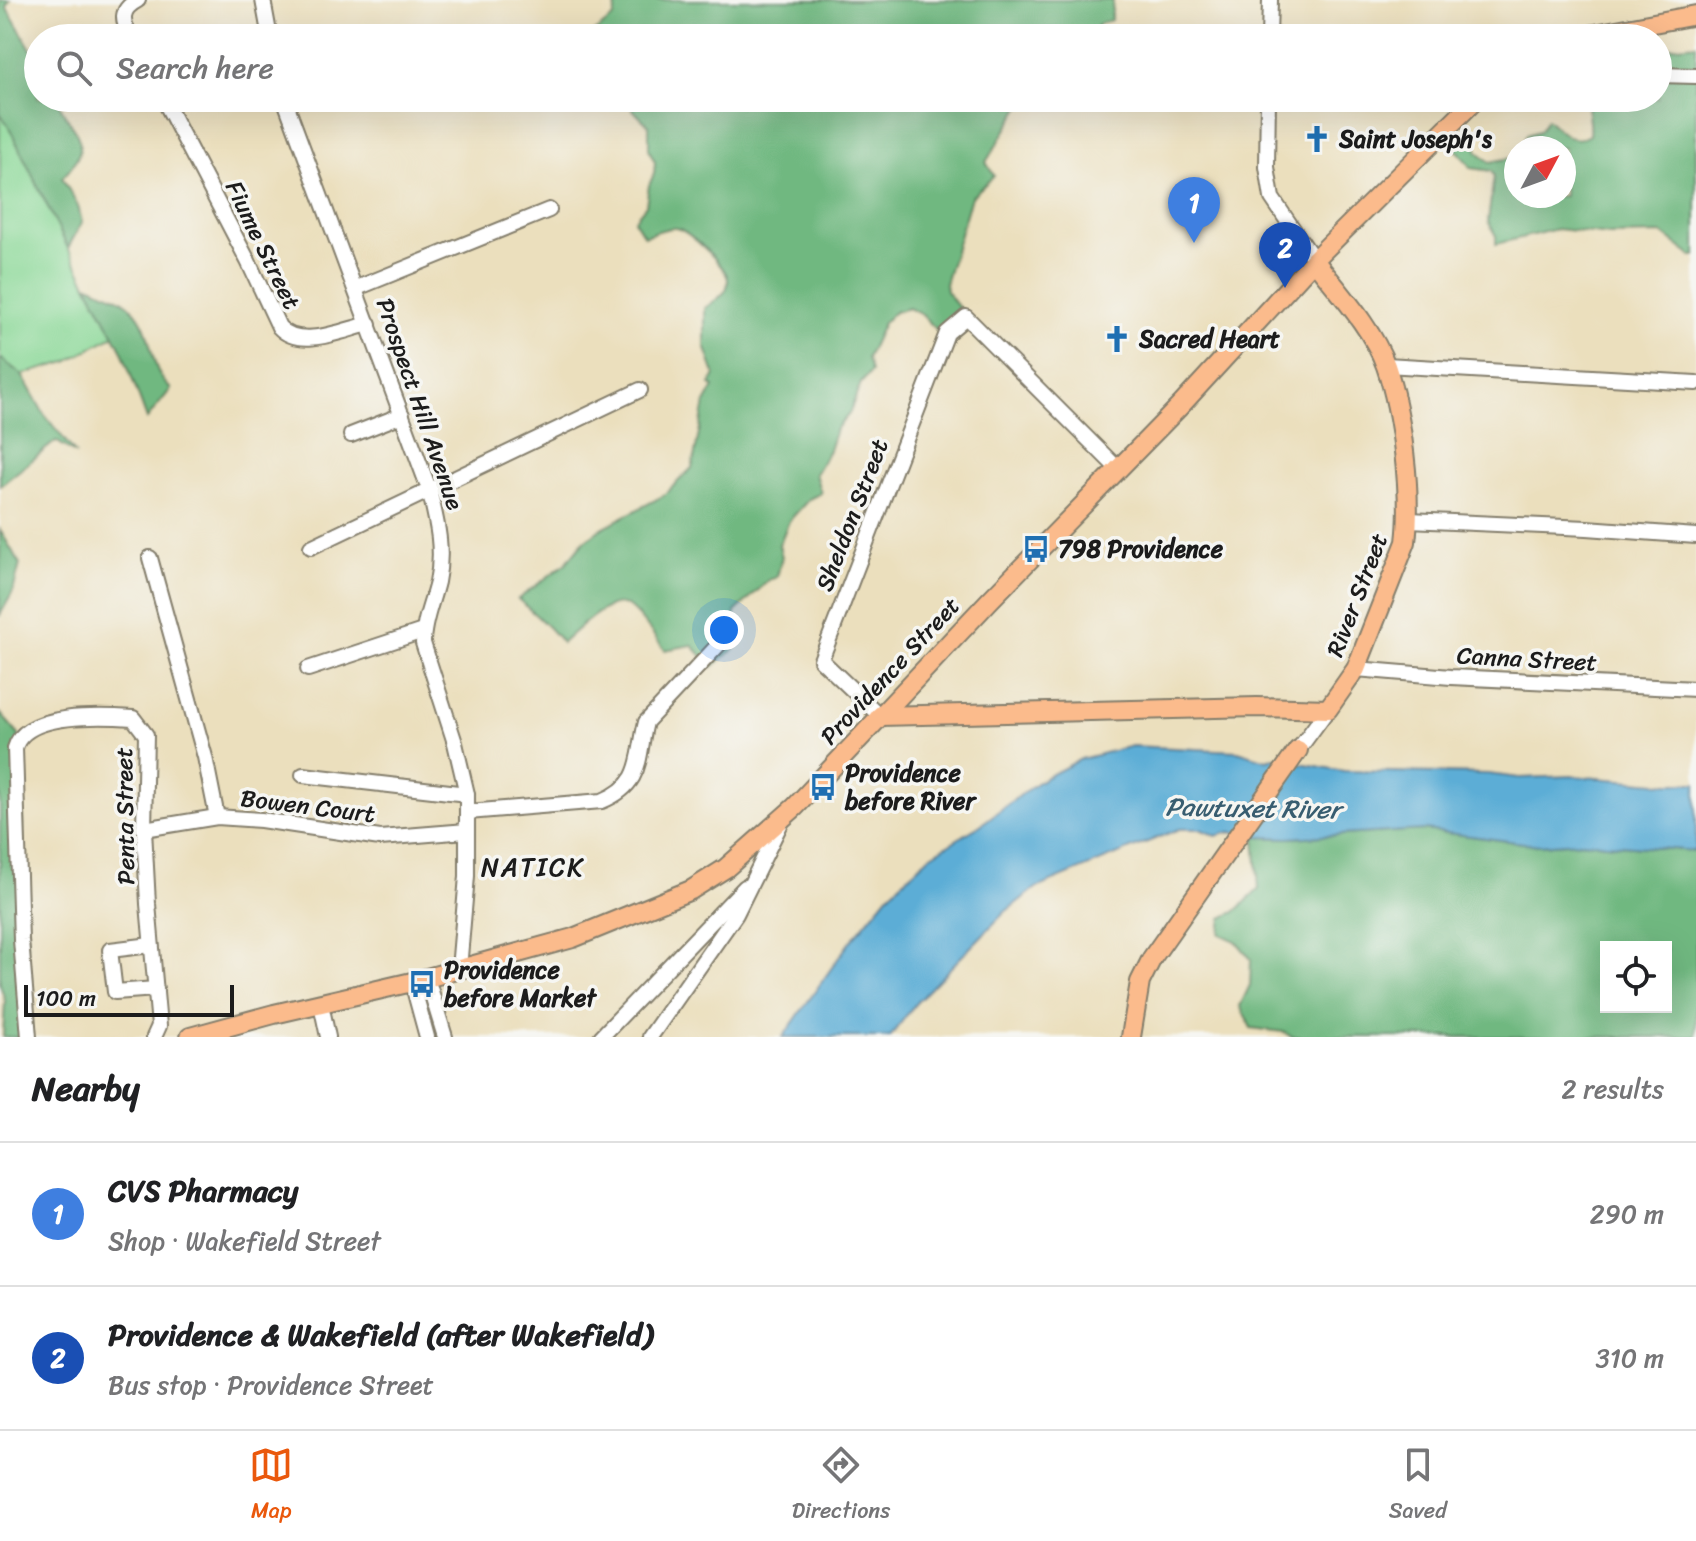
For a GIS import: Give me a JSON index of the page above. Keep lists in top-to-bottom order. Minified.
{"streets":{"main road":["River Street","Providence Street"],"street":["Fiume Street","Prospect Hill Avenue","Sheldon Street","Canna Street","Bowen Court","Penta Street"]},"crossings":[["Fiume Street","Prospect Hill Avenue"],["Prospect Hill Avenue","Providence Street"],["Prospect Hill Avenue","Bowen Court"],["Sheldon Street","Providence Street"],["River Street","Canna Street"],["River Street","Providence Street"],["Bowen Court","Penta Street"]],"districts":["NATICK"],"water":["Pawtuxet River"],"places":{"church":["Saint Joseph's","Sacred Heart"],"bus stop":["798 Providence","Providence before River","Providence before Market"]},"scale_bar":"100 m","north":"top right","page":{"search":"Search here","pins":["1","2"],"scale":"100 m","heading":["Nearby","2 results"],"list":[{"mark":"1","name":"CVS Pharmacy","note":"Shop · Wakefield Street","value":"290 m"},{"mark":"2","name":"Providence & Wakefield (after Wakefield)","note":"Bus stop · Providence Street","value":"310 m"}],"nav":["Map","Directions","Saved"]}}
